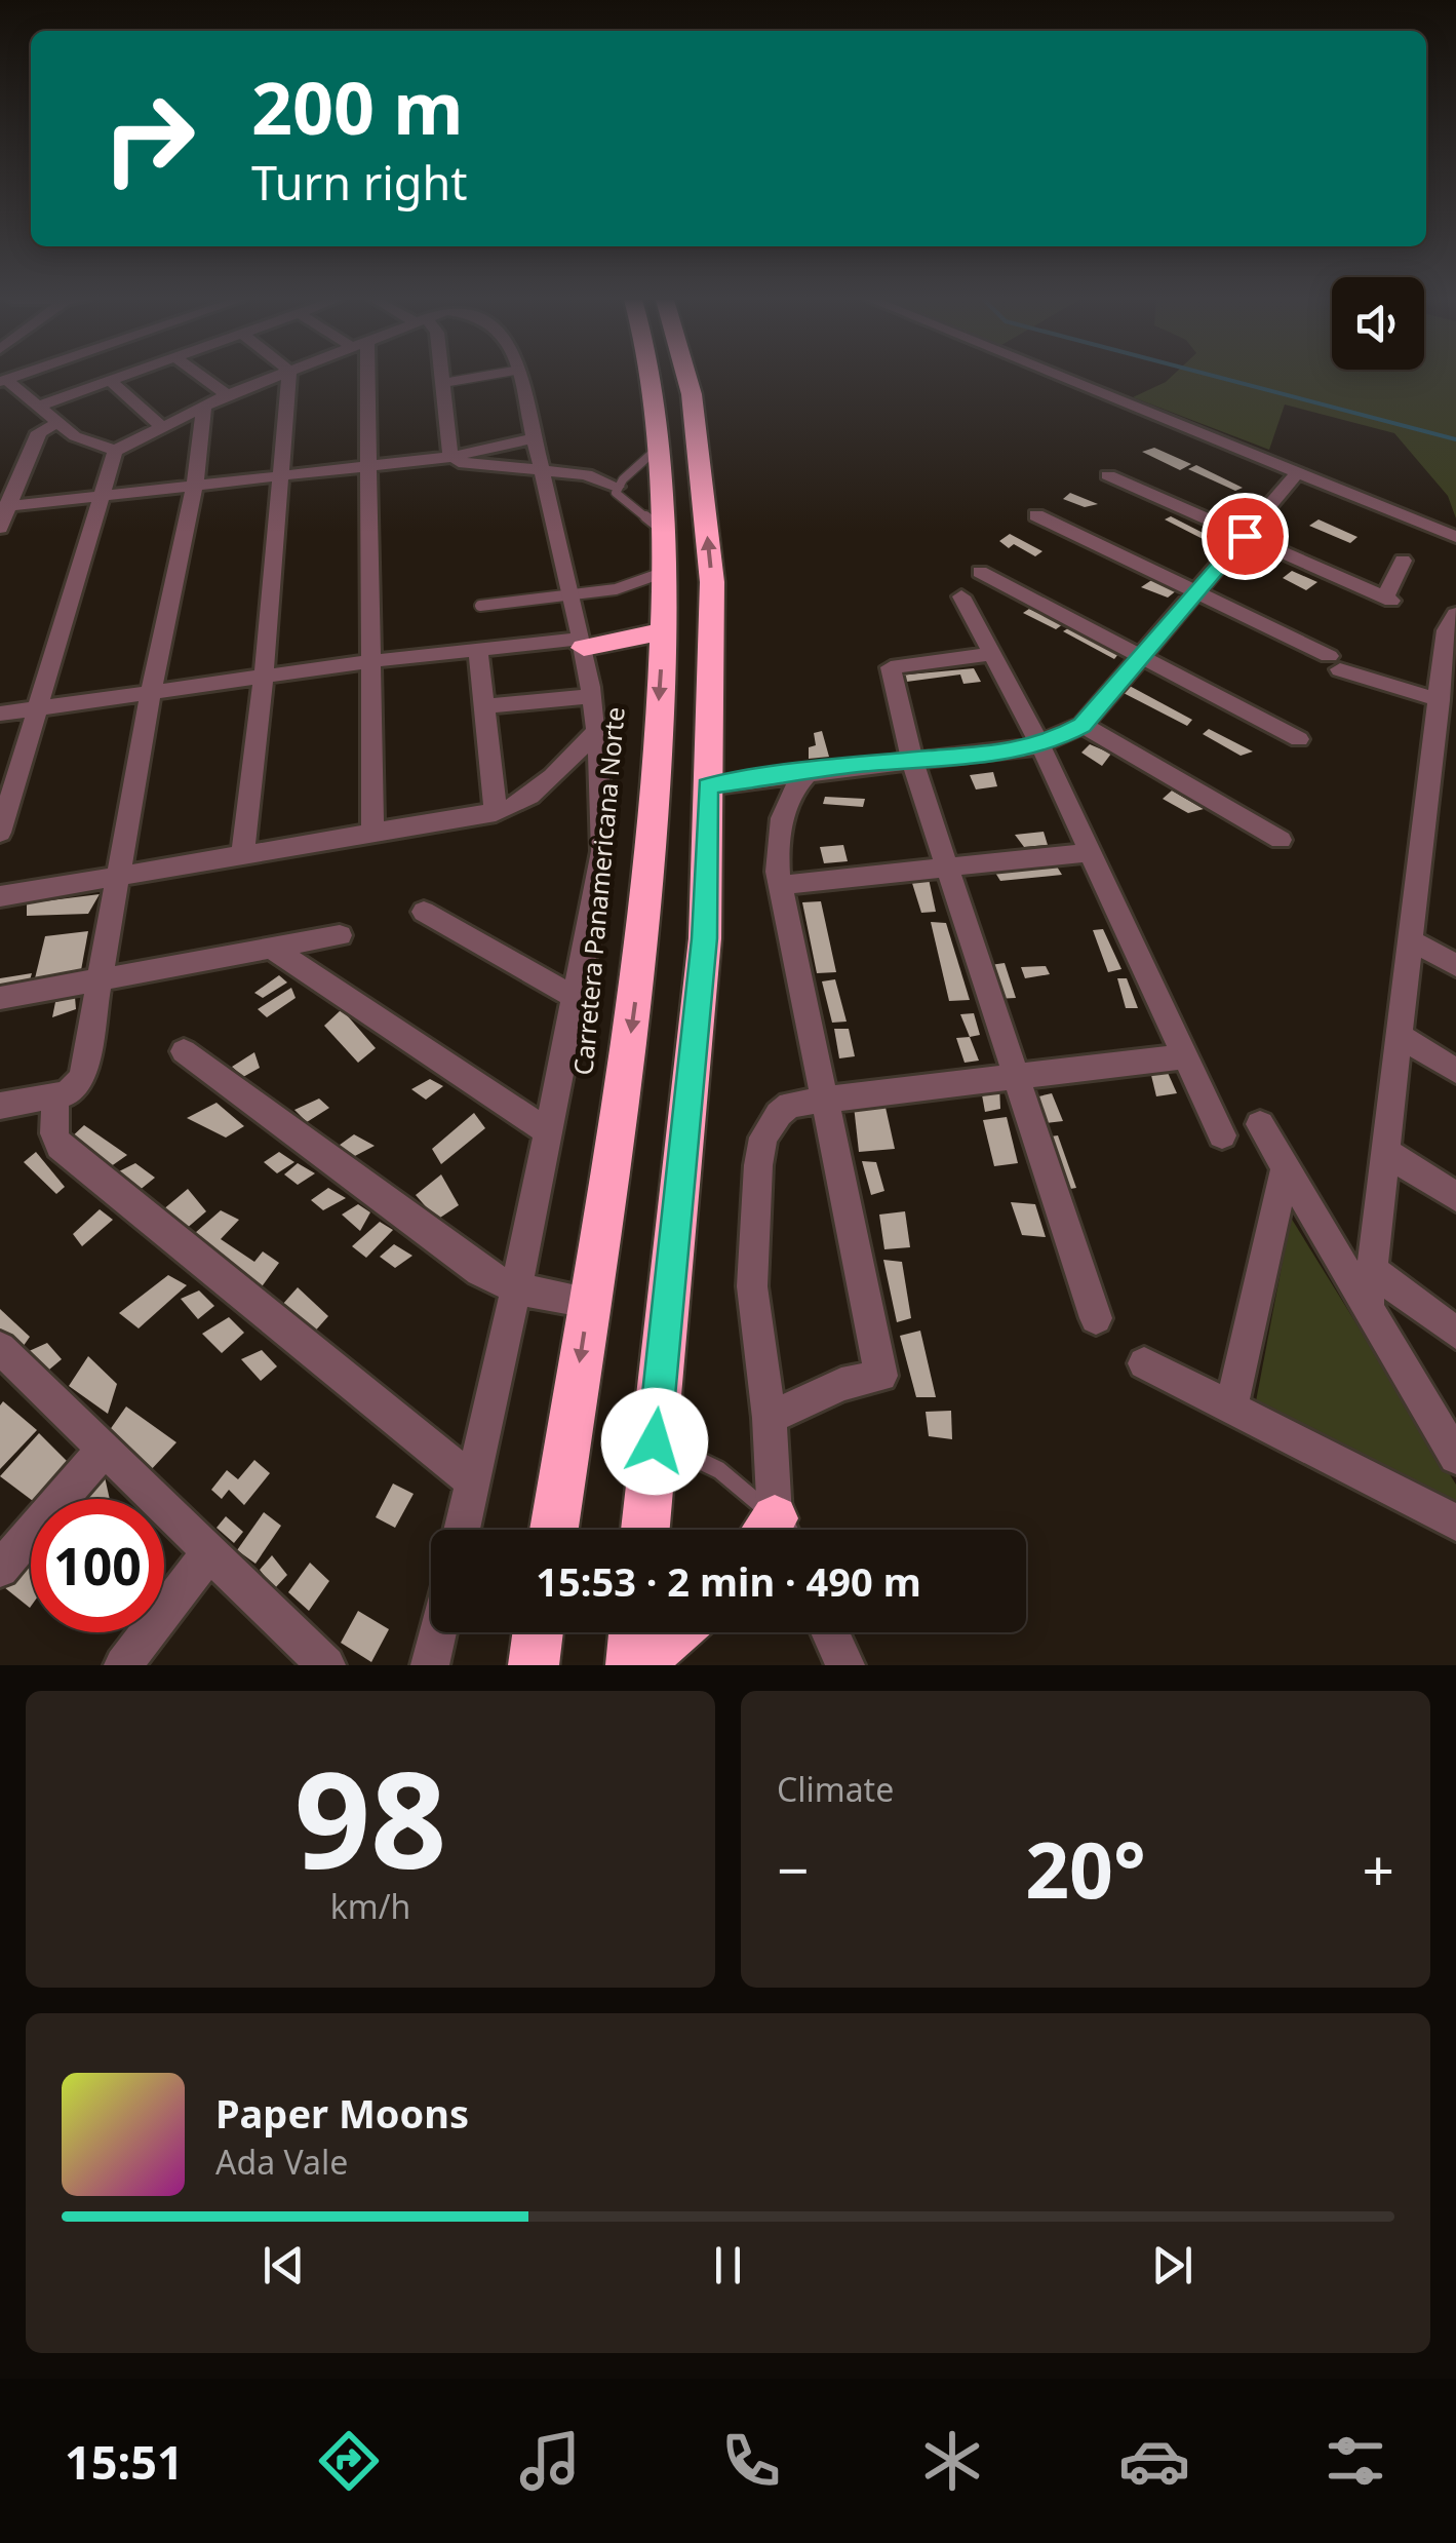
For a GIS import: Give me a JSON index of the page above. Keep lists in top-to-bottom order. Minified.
{"streets":{"highway":["Carretera Panamericana Norte"]},"page":{"turn":["200 m","Turn right"],"limit":"100","trip":"15:53 · 2 min · 490 m","tile":[["98","km/h"],"Climate"],"heat":["−","20°","+"],"song":["Paper Moons","Ada Vale"],"tabs":"15:51"}}
